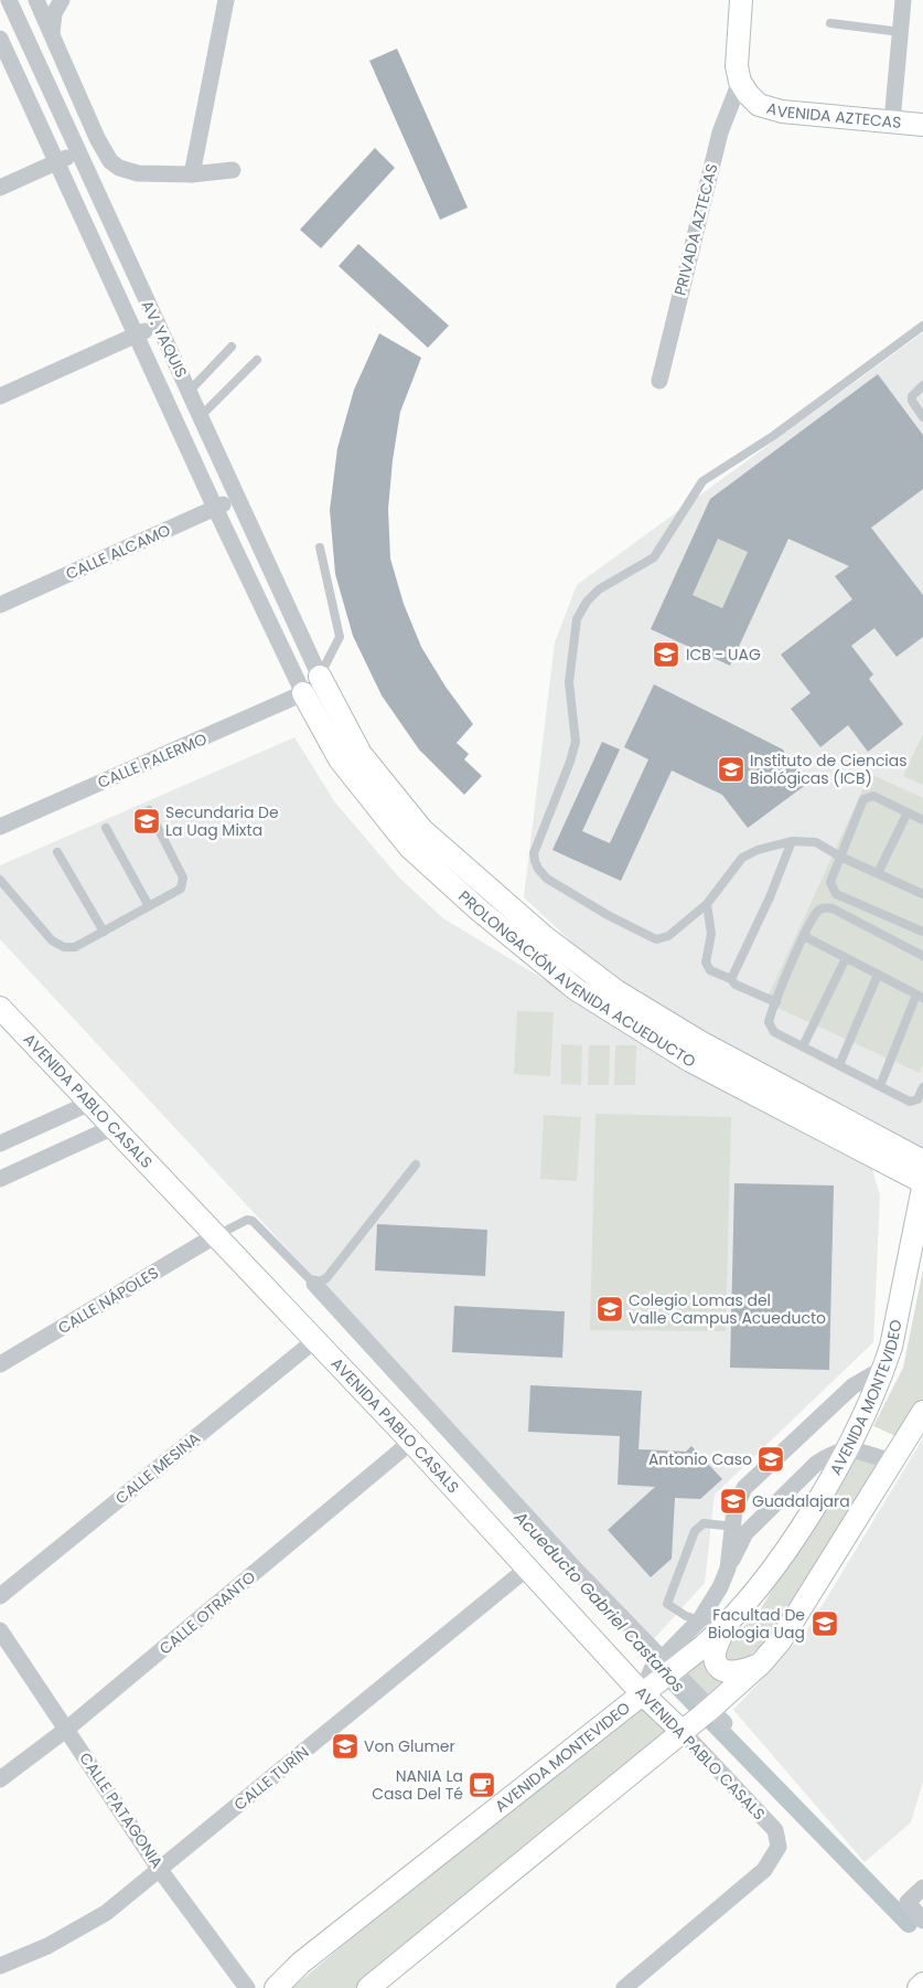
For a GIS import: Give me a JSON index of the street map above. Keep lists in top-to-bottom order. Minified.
{"streets":{"street":["AVENIDA AZTECAS","PRIVADA AZTECAS","AV. YAQUIS","CALLE ALCAMO","CALLE PALERMO","PROLONGACIÓN AVENIDA ACUEDUCTO","AVENIDA PABLO CASALS","CALLE NÁPOLES","AVENIDA MONTEVIDEO","CALLE MESINA","CALLE OTRANTO","CALLE TURÍN","CALLE PATAGONIA"]},"crossings":[["AVENIDA AZTECAS","PRIVADA AZTECAS"],["AV. YAQUIS","CALLE ALCAMO"],["AV. YAQUIS","CALLE PALERMO"],["AV. YAQUIS","PROLONGACIÓN AVENIDA ACUEDUCTO"],["CALLE PALERMO","PROLONGACIÓN AVENIDA ACUEDUCTO"],["AVENIDA PABLO CASALS","CALLE NÁPOLES"],["AVENIDA PABLO CASALS","AVENIDA MONTEVIDEO"],["AVENIDA PABLO CASALS","CALLE MESINA"],["AVENIDA PABLO CASALS","CALLE OTRANTO"],["AVENIDA PABLO CASALS","CALLE TURÍN"],["CALLE OTRANTO","CALLE PATAGONIA"],["CALLE TURÍN","CALLE PATAGONIA"]],"water":["Acueducto Gabriel Castaños"],"places":{"school or university":["ICB - UAG","Instituto de Ciencias Biológicas (ICB)","Secundaria De La Uag Mixta","Colegio Lomas del Valle Campus Acueducto","Antonio Caso","Guadalajara","Facultad De Biologia Uag","Von Glumer"],"cafe":["NANIA La Casa Del Té"]}}
